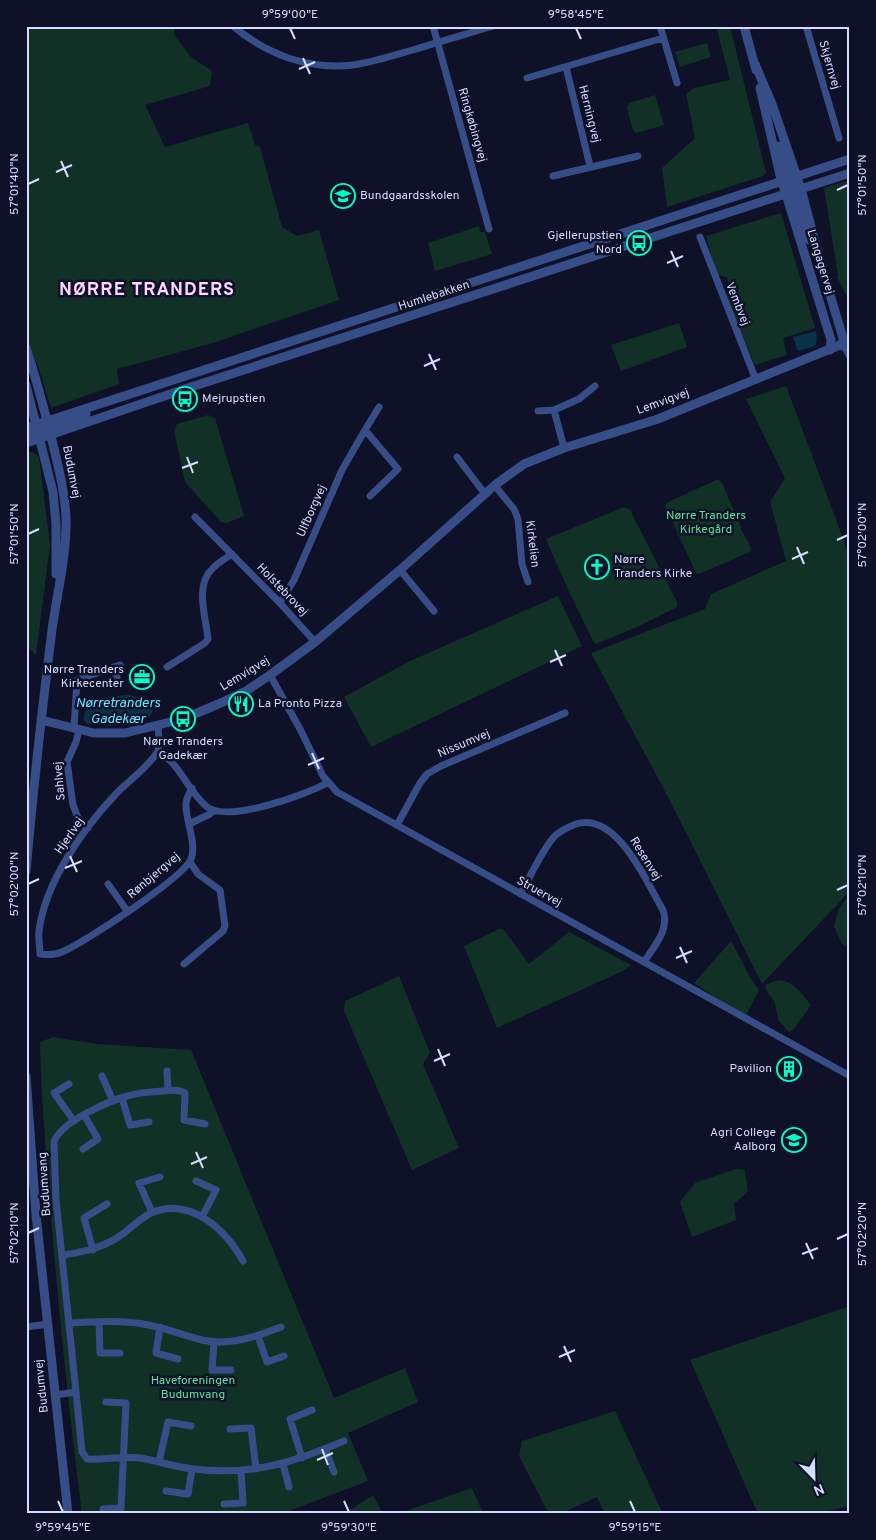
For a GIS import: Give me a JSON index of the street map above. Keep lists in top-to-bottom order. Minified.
{"streets":{"street":["Skjernvej","Herningvej","Ringkøbingvej","Langagervej","Humlebakken","Vembvej","Lemvigvej","Budumvej","Ulfborgvej","Kirkelien","Holstebrovej","Nissumvej","Sahlvej","Hjerlvej","Resenvej","Rønbjergvej","Struervej","Budumvang"]},"crossings":[["Langagervej","Humlebakken"],["Langagervej","Lemvigvej"],["Humlebakken","Budumvej"],["Vembvej","Lemvigvej"],["Lemvigvej","Budumvej"],["Lemvigvej","Kirkelien"],["Lemvigvej","Holstebrovej"],["Lemvigvej","Sahlvej"],["Lemvigvej","Struervej"],["Ulfborgvej","Holstebrovej"],["Nissumvej","Struervej"],["Sahlvej","Hjerlvej"],["Hjerlvej","Rønbjergvej"],["Resenvej","Struervej"]],"districts":["NØRRE TRANDERS"],"water":["Nørretranders Gadekær"],"parks":["Nørre Tranders Kirkegård","Haveforeningen Budumvang"],"places":{"school or university":["Bundgaardsskolen","Agri College Aalborg"],"bus stop":["Gjellerupstien Nord","Mejrupstien","Nørre Tranders Gadekær"],"church":["Nørre Tranders Kirke"],"office":["Nørre Tranders Kirkecenter"],"restaurant":["La Pronto Pizza"],"building":["Pavilion"]},"north":"bottom right","coordinates":["9°59'00\"E","9°58'45\"E","57°01'40\"N","57°01'50\"N","57°02'00\"N","57°02'10\"N","57°02'20\"N","9°59'45\"E","9°59'30\"E","9°59'15\"E"]}
